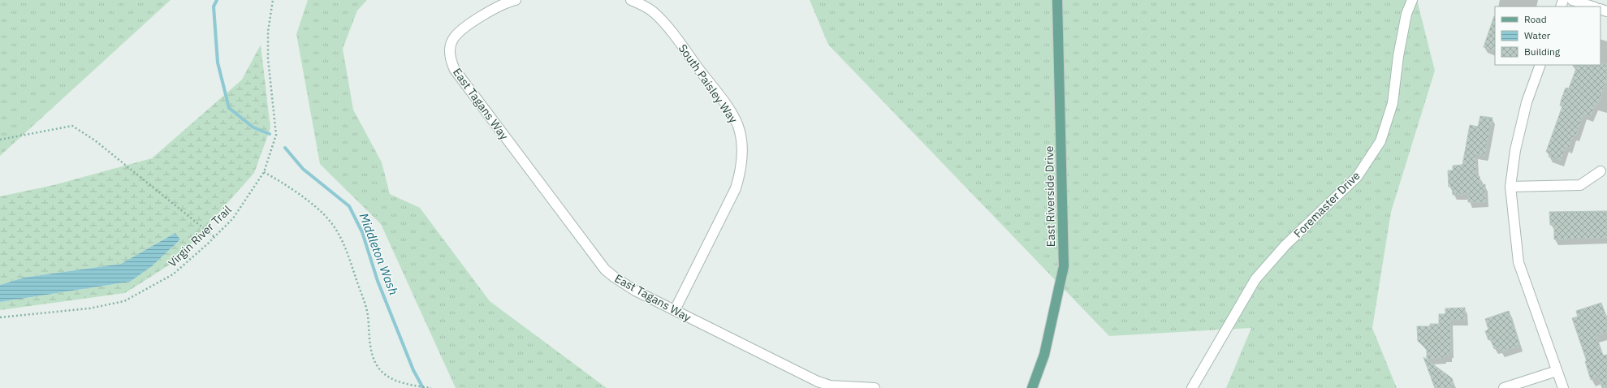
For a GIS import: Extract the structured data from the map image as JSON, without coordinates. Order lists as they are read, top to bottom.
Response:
{
  "streets": {
    "main road": ["East Riverside Drive"],
    "street": ["South Paisley Way", "East Tagans Way", "Foremaster Drive"],
    "path": ["Virgin River Trail"]
  },
  "crossings": [
    ["South Paisley Way", "East Tagans Way"]
  ],
  "water": ["Middleton Wash"],
  "legend": ["Road", "Water", "Building"]
}
